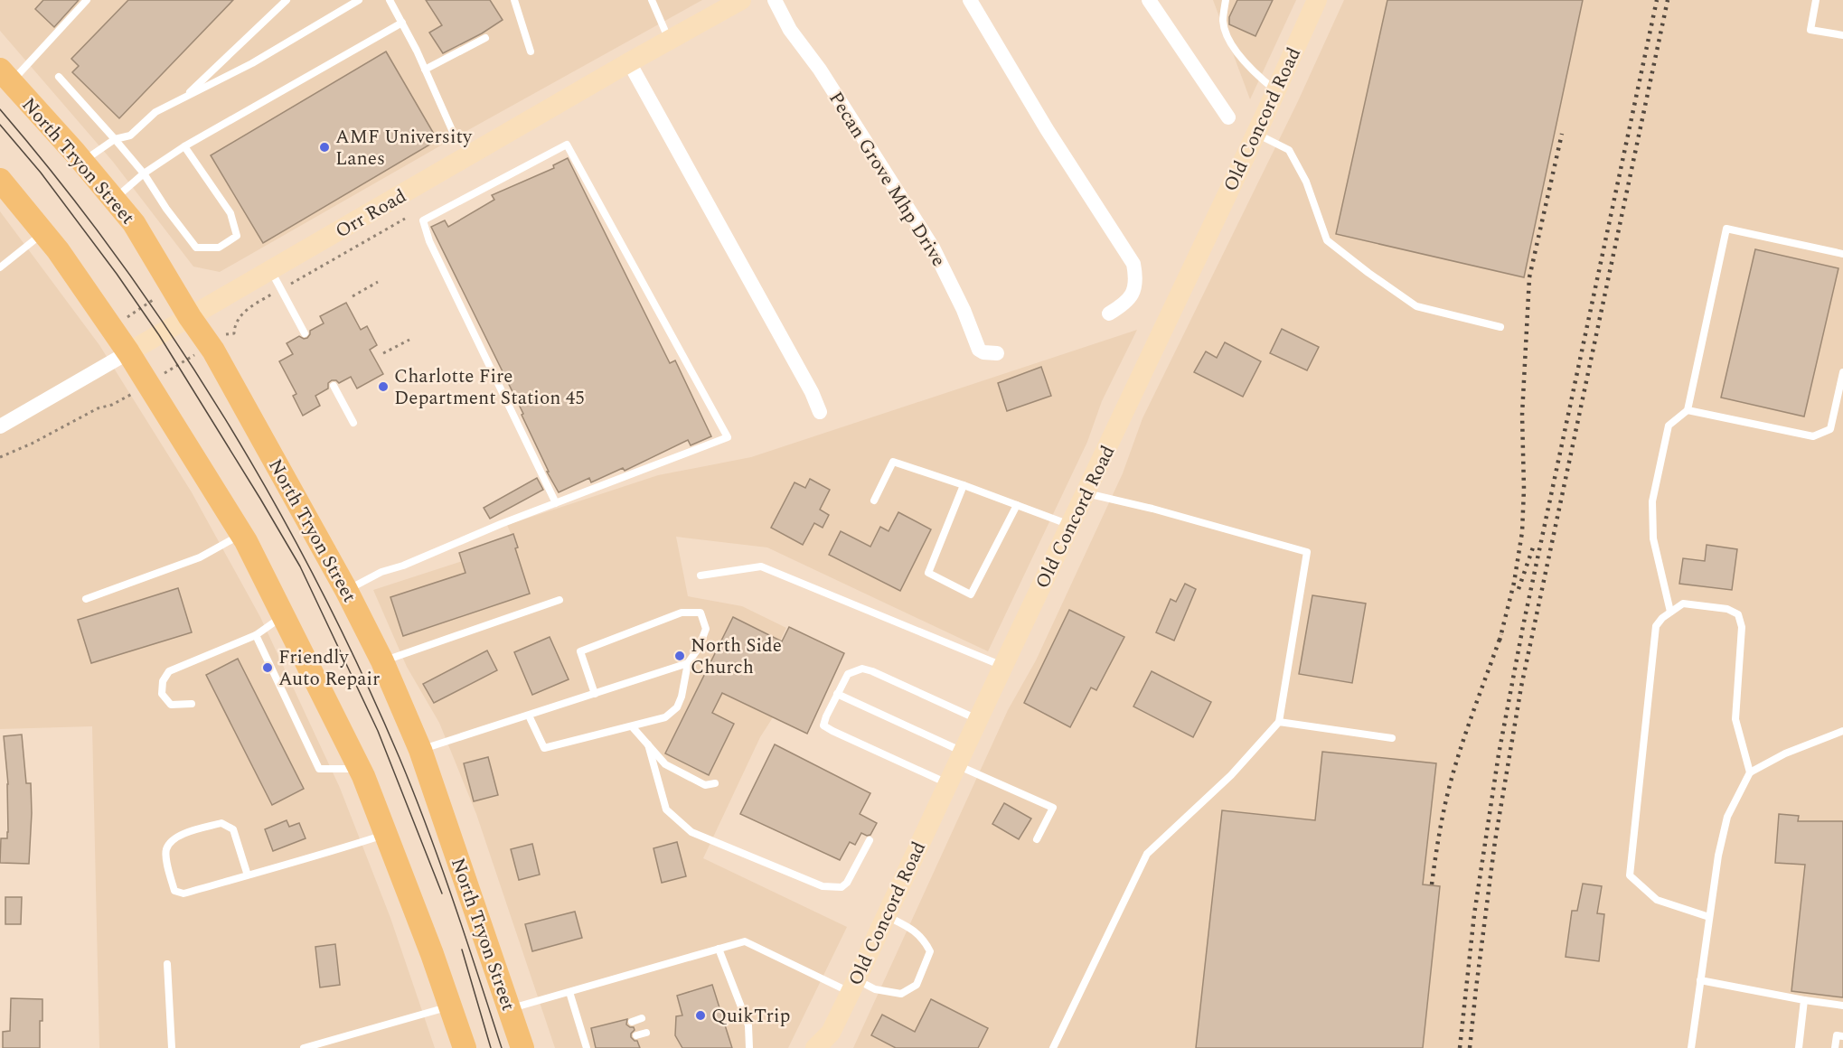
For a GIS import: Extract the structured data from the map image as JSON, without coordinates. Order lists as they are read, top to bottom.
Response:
{
  "streets": {
    "main road": ["North Tryon Street"],
    "street": ["Old Concord Road", "Pecan Grove Mhp Drive", "Orr Road"]
  },
  "crossings": [
    ["North Tryon Street", "Orr Road"]
  ],
  "places": [
    "AMF University Lanes",
    "Charlotte Fire Department Station 45",
    "North Side Church",
    "Friendly Auto Repair",
    "QuikTrip"
  ]
}
